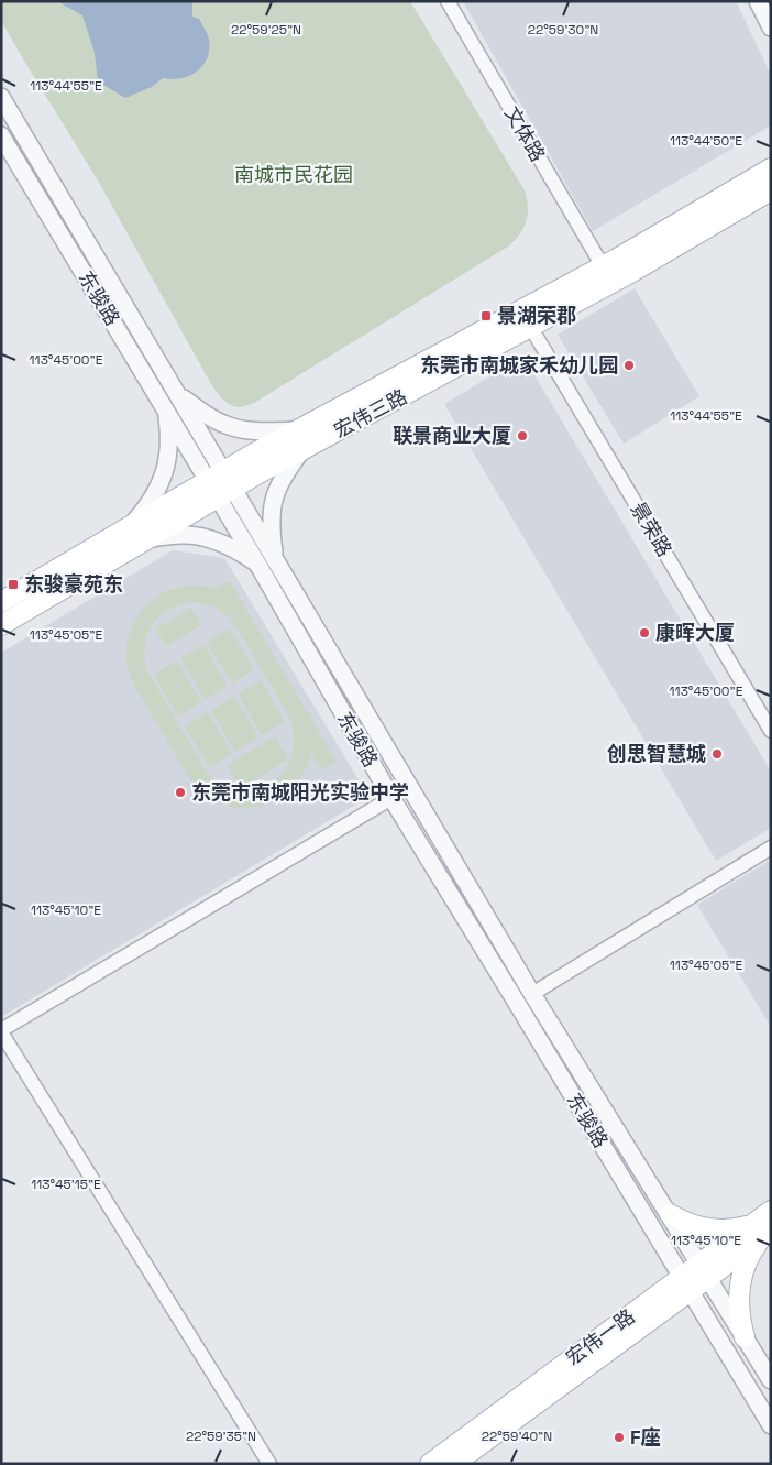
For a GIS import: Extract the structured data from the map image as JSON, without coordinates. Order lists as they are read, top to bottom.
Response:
{
  "streets": {
    "main road": ["宏伟三路", "宏伟一路"],
    "street": ["文体路", "东骏路", "景荣路"]
  },
  "crossings": [
    ["文体路", "宏伟三路"],
    ["东骏路", "宏伟三路"],
    ["东骏路", "宏伟一路"],
    ["宏伟三路", "景荣路"]
  ],
  "parks": ["南城市民花园"],
  "places": {
    "transit": ["景湖荣郡", "东骏豪苑东"],
    "other": [
      "东莞市南城家禾幼儿园",
      "联景商业大厦",
      "康晖大厦",
      "创思智慧城",
      "东莞市南城阳光实验中学",
      "F座"
    ]
  },
  "coordinates": [
    "22°59'25\"N",
    "22°59'30\"N",
    "113°44'55\"E",
    "113°44'50\"E",
    "113°45'00\"E",
    "113°45'05\"E",
    "113°45'10\"E",
    "113°45'15\"E",
    "22°59'35\"N",
    "22°59'40\"N"
  ]
}
